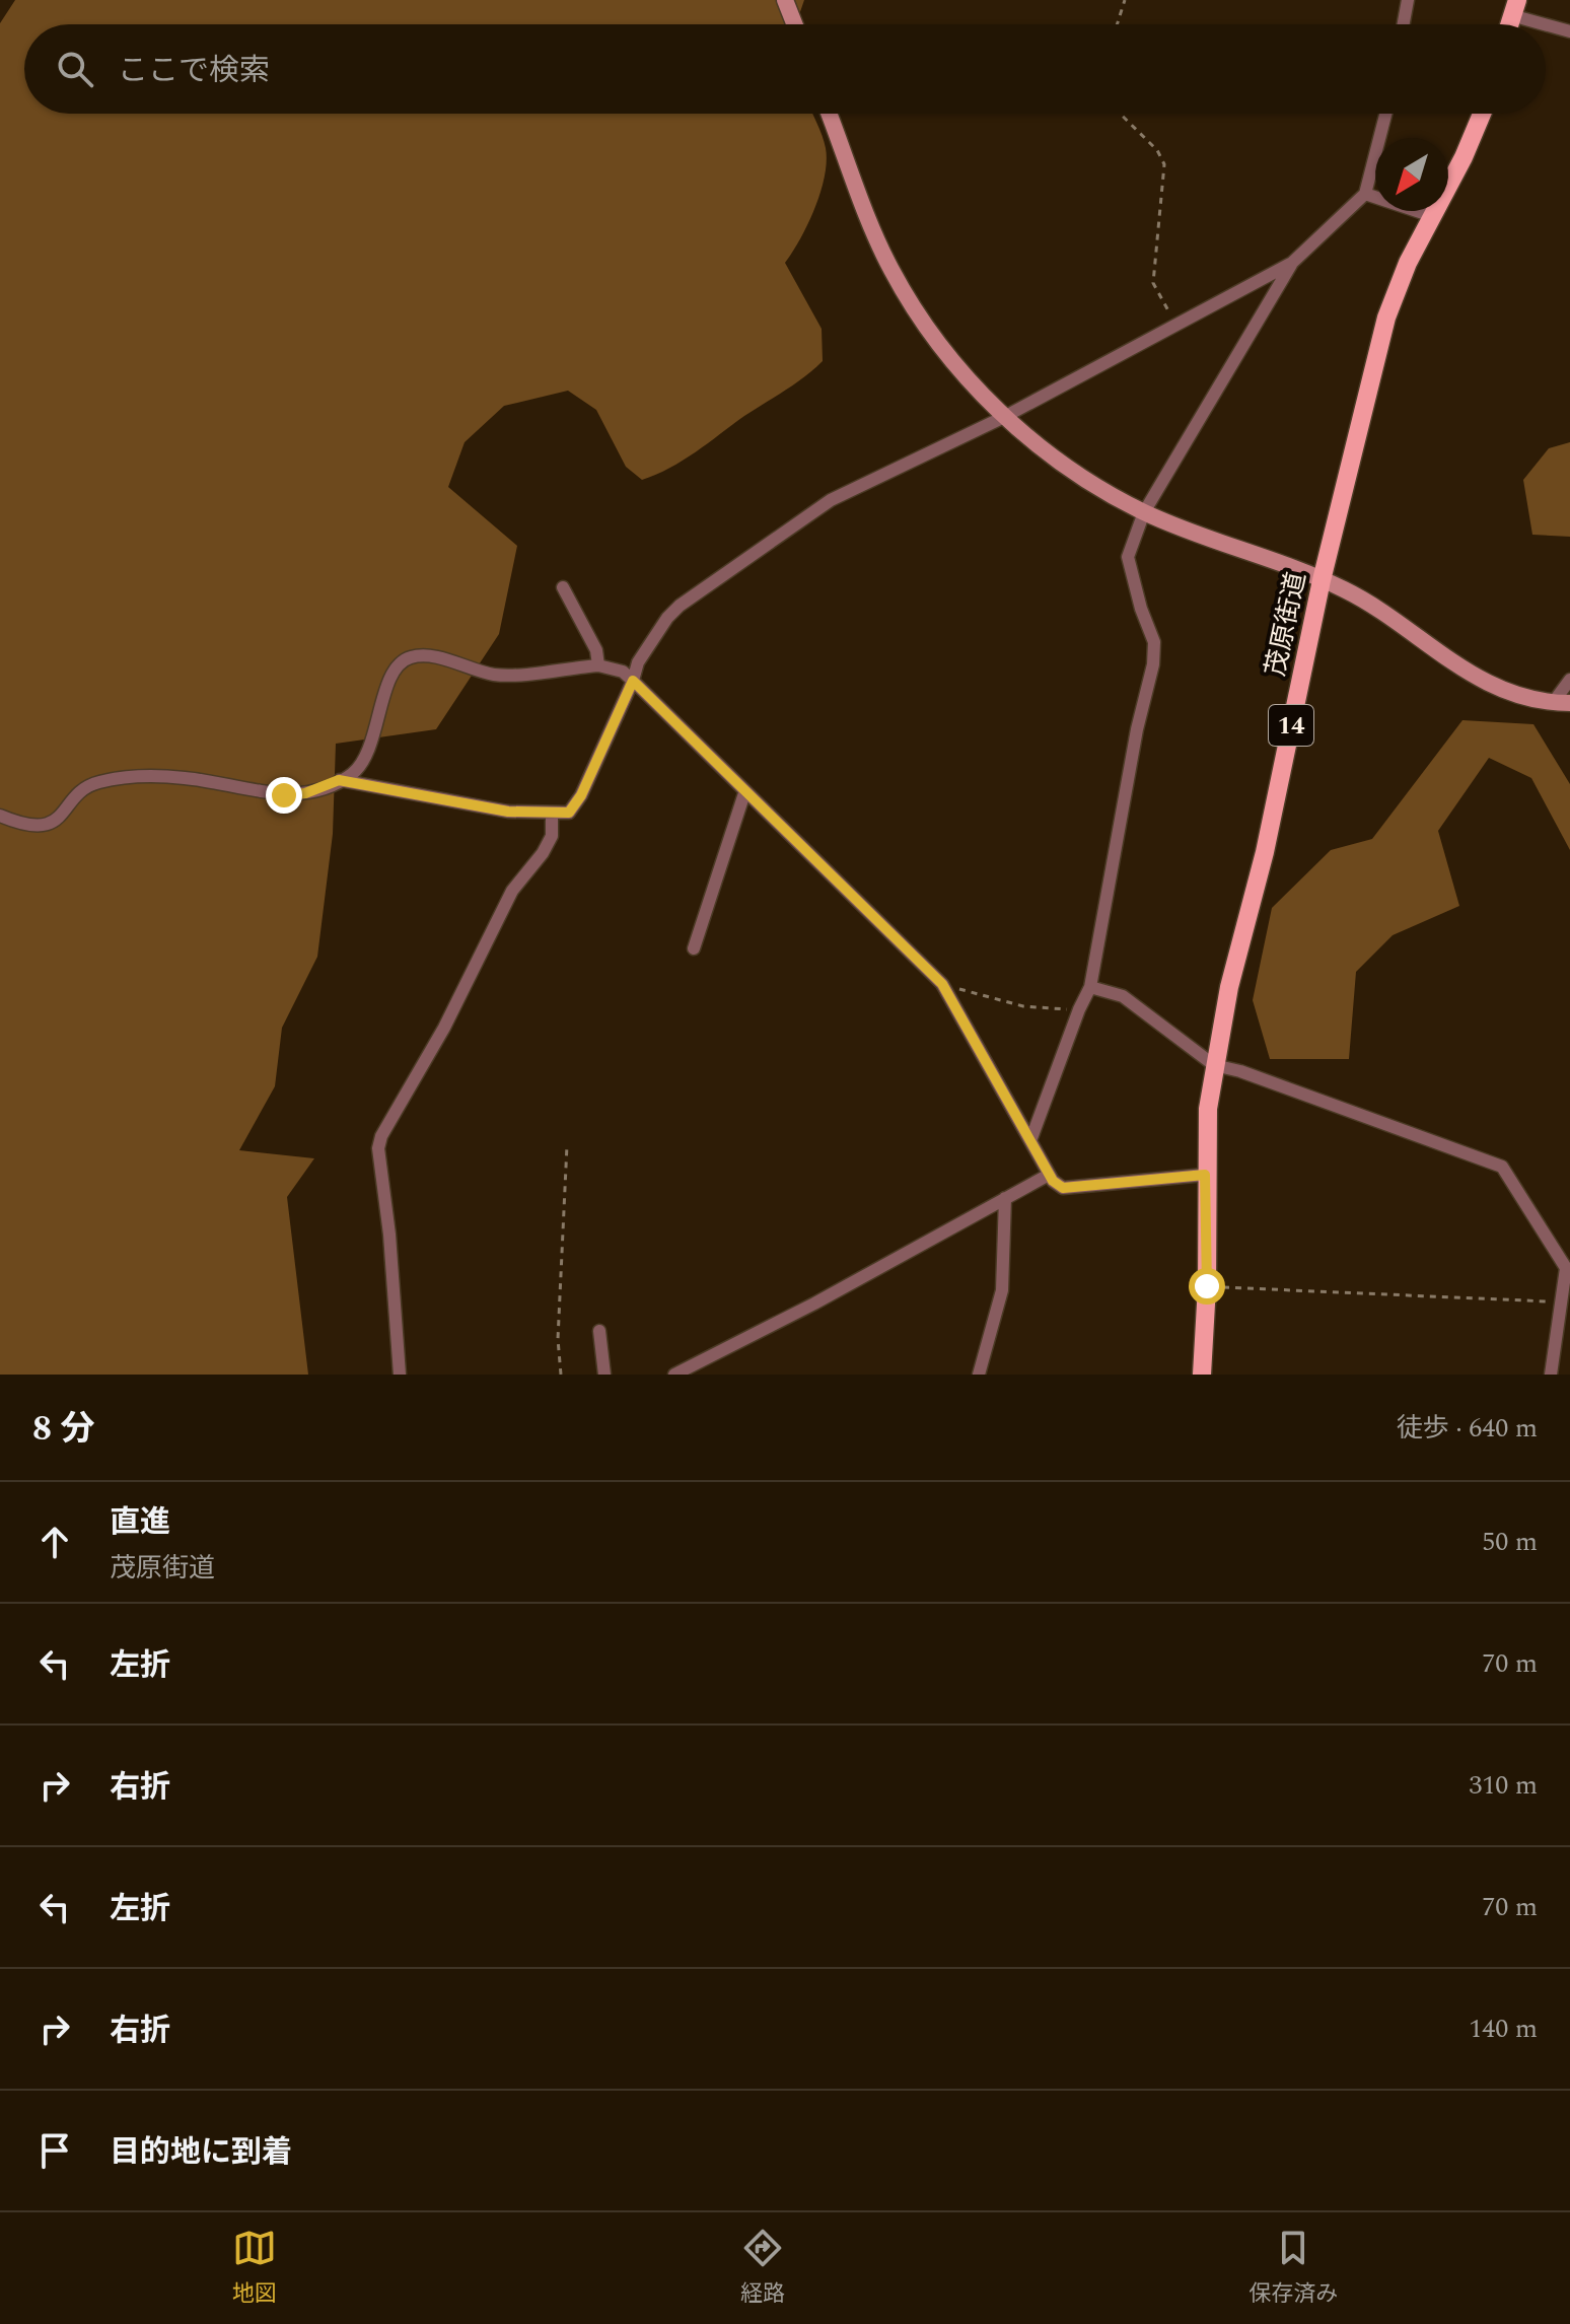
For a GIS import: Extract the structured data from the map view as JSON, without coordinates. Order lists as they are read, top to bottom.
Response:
{
  "streets": {
    "main road": ["茂原街道", "14"]
  },
  "north": "bottom left",
  "page": {
    "search": "ここで検索",
    "heading": ["8 分", "徒歩 · 640 m"],
    "list": [
      ["直進", "茂原街道", "50 m"],
      ["左折", "70 m"],
      ["右折", "310 m"],
      ["左折", "70 m"],
      ["右折", "140 m"],
      "目的地に到着"
    ],
    "nav": ["地図", "経路", "保存済み"]
  }
}
